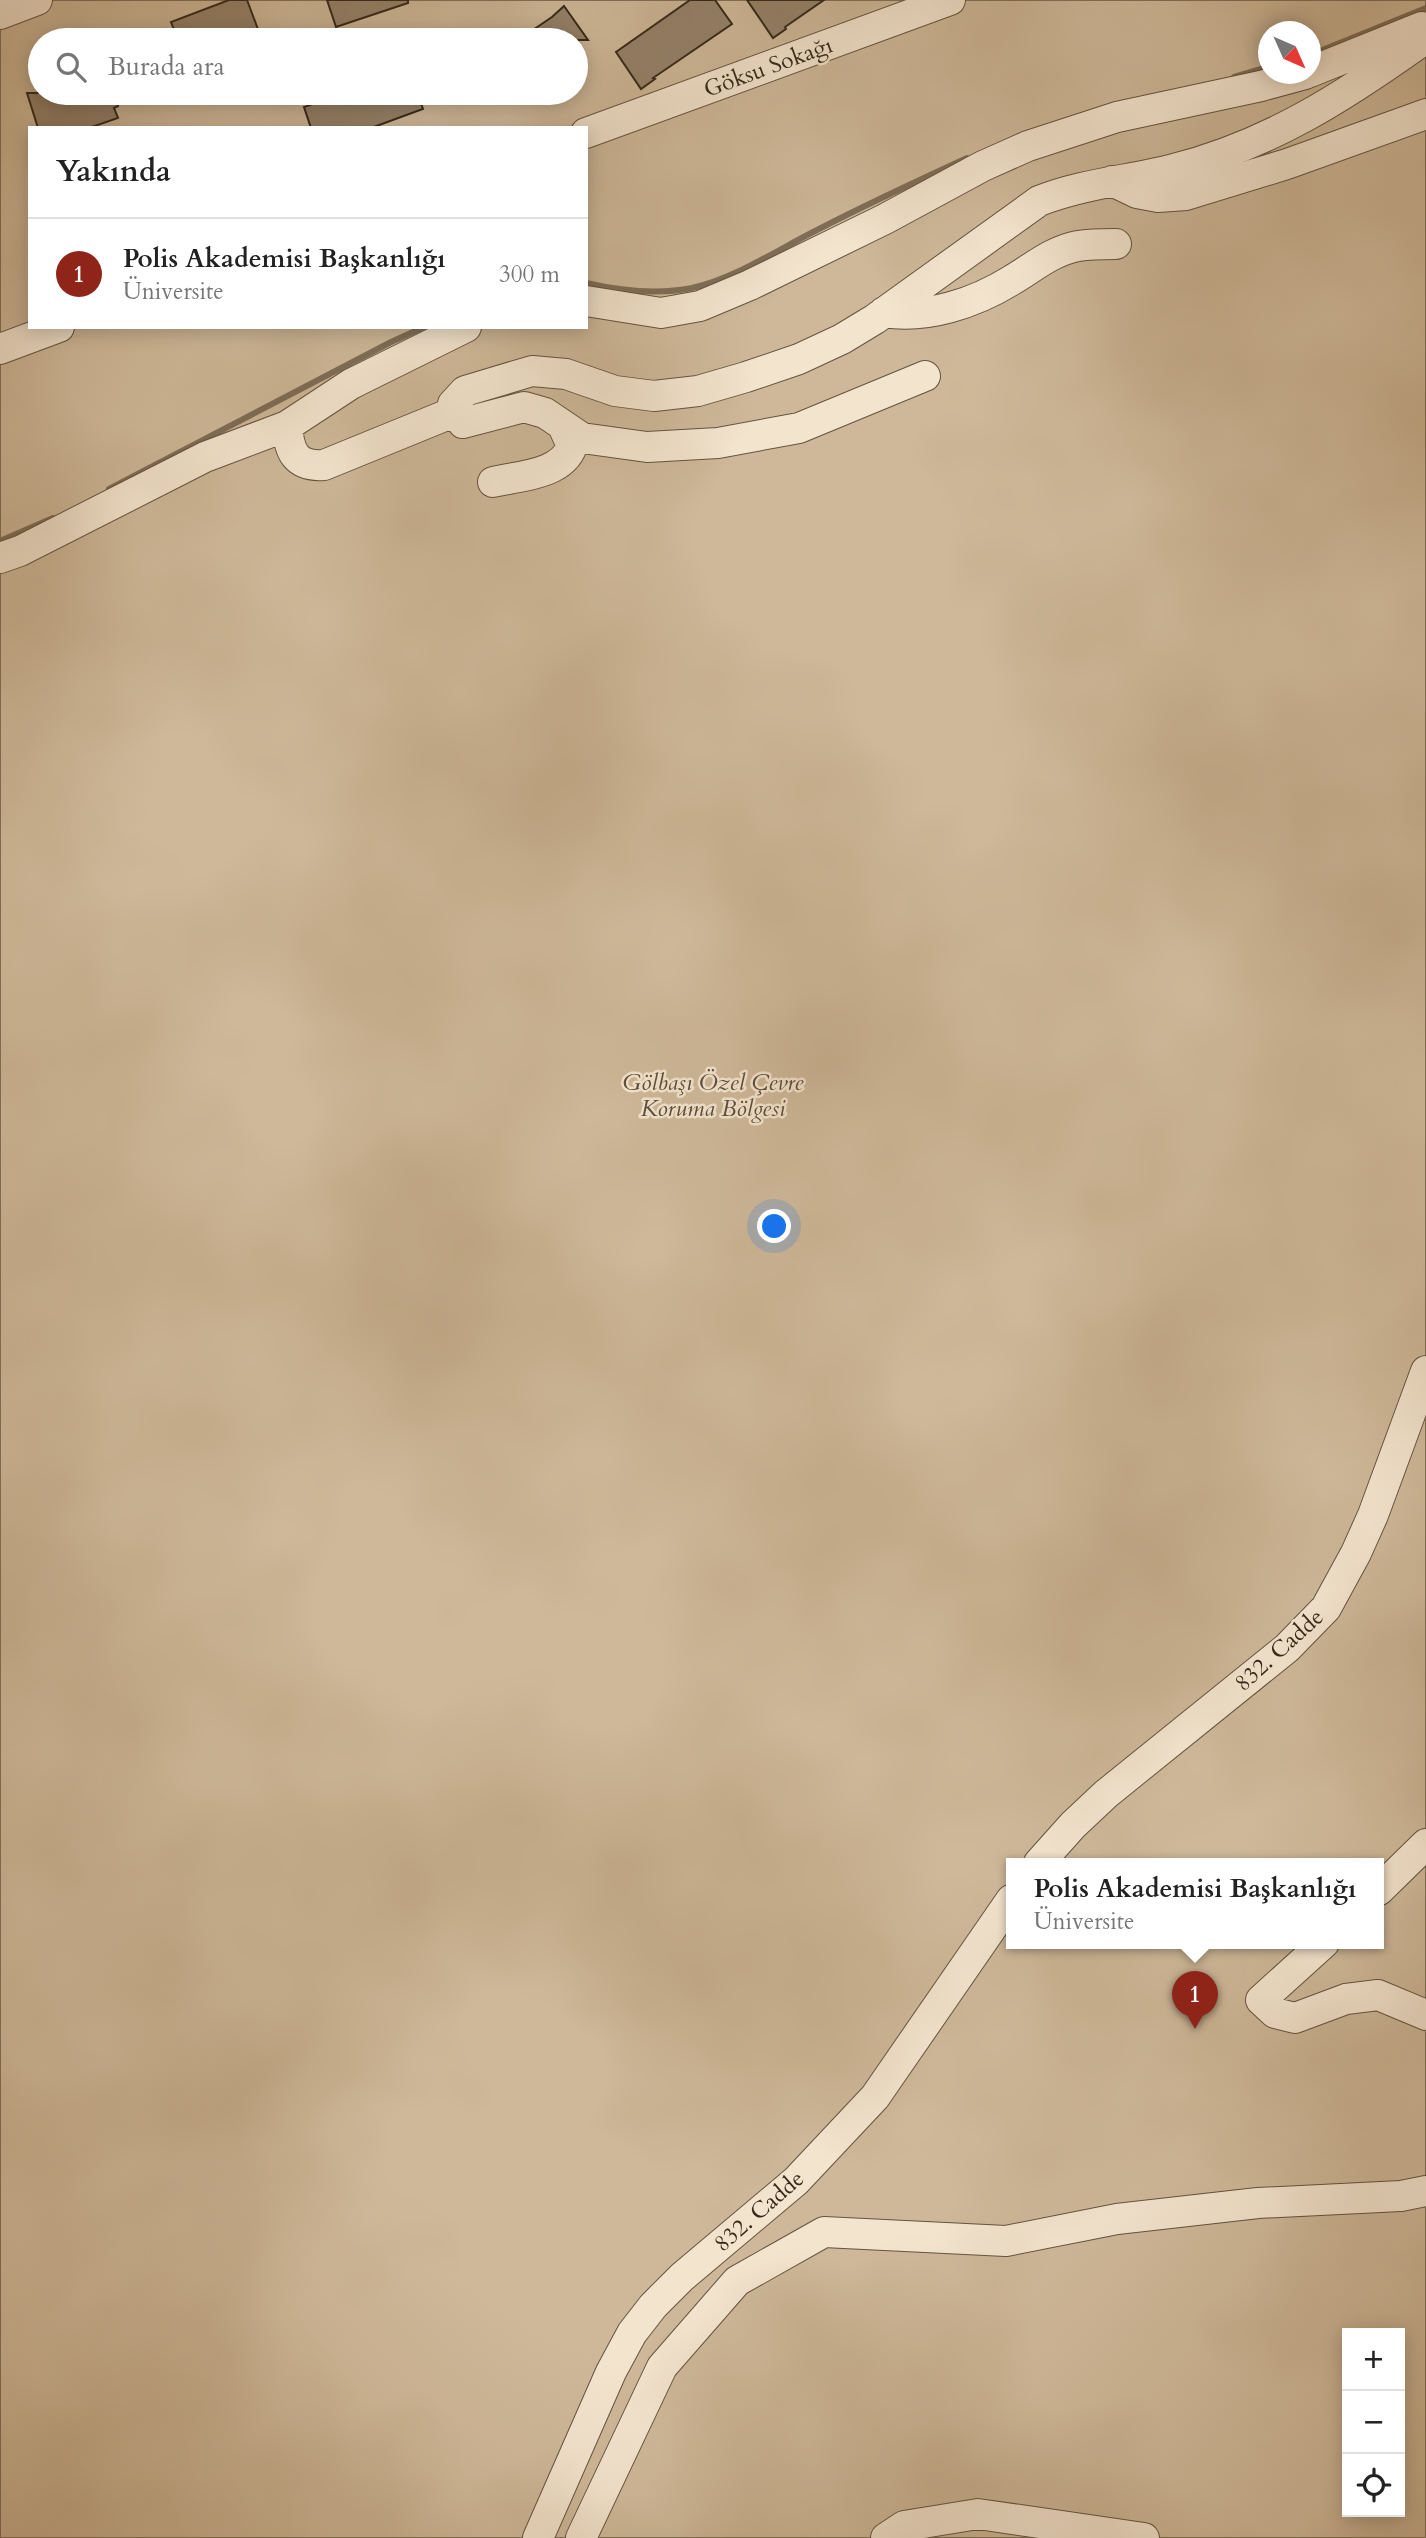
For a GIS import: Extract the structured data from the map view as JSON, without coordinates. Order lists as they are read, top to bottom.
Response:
{
  "streets": {
    "street": ["Göksu Sokağı", "832. Cadde"]
  },
  "parks": ["Gölbaşı Özel Çevre Koruma Bölgesi"],
  "north": "bottom right",
  "page": {
    "search": "Burada ara",
    "heading": "Yakında",
    "list": [
      {
        "mark": "1",
        "name": "Polis Akademisi Başkanlığı",
        "note": "Üniversite",
        "value": "300 m"
      }
    ],
    "popup": ["Polis Akademisi Başkanlığı", "Üniversite"],
    "pins": "1",
    "map_buttons": ["+", "−"]
  }
}
